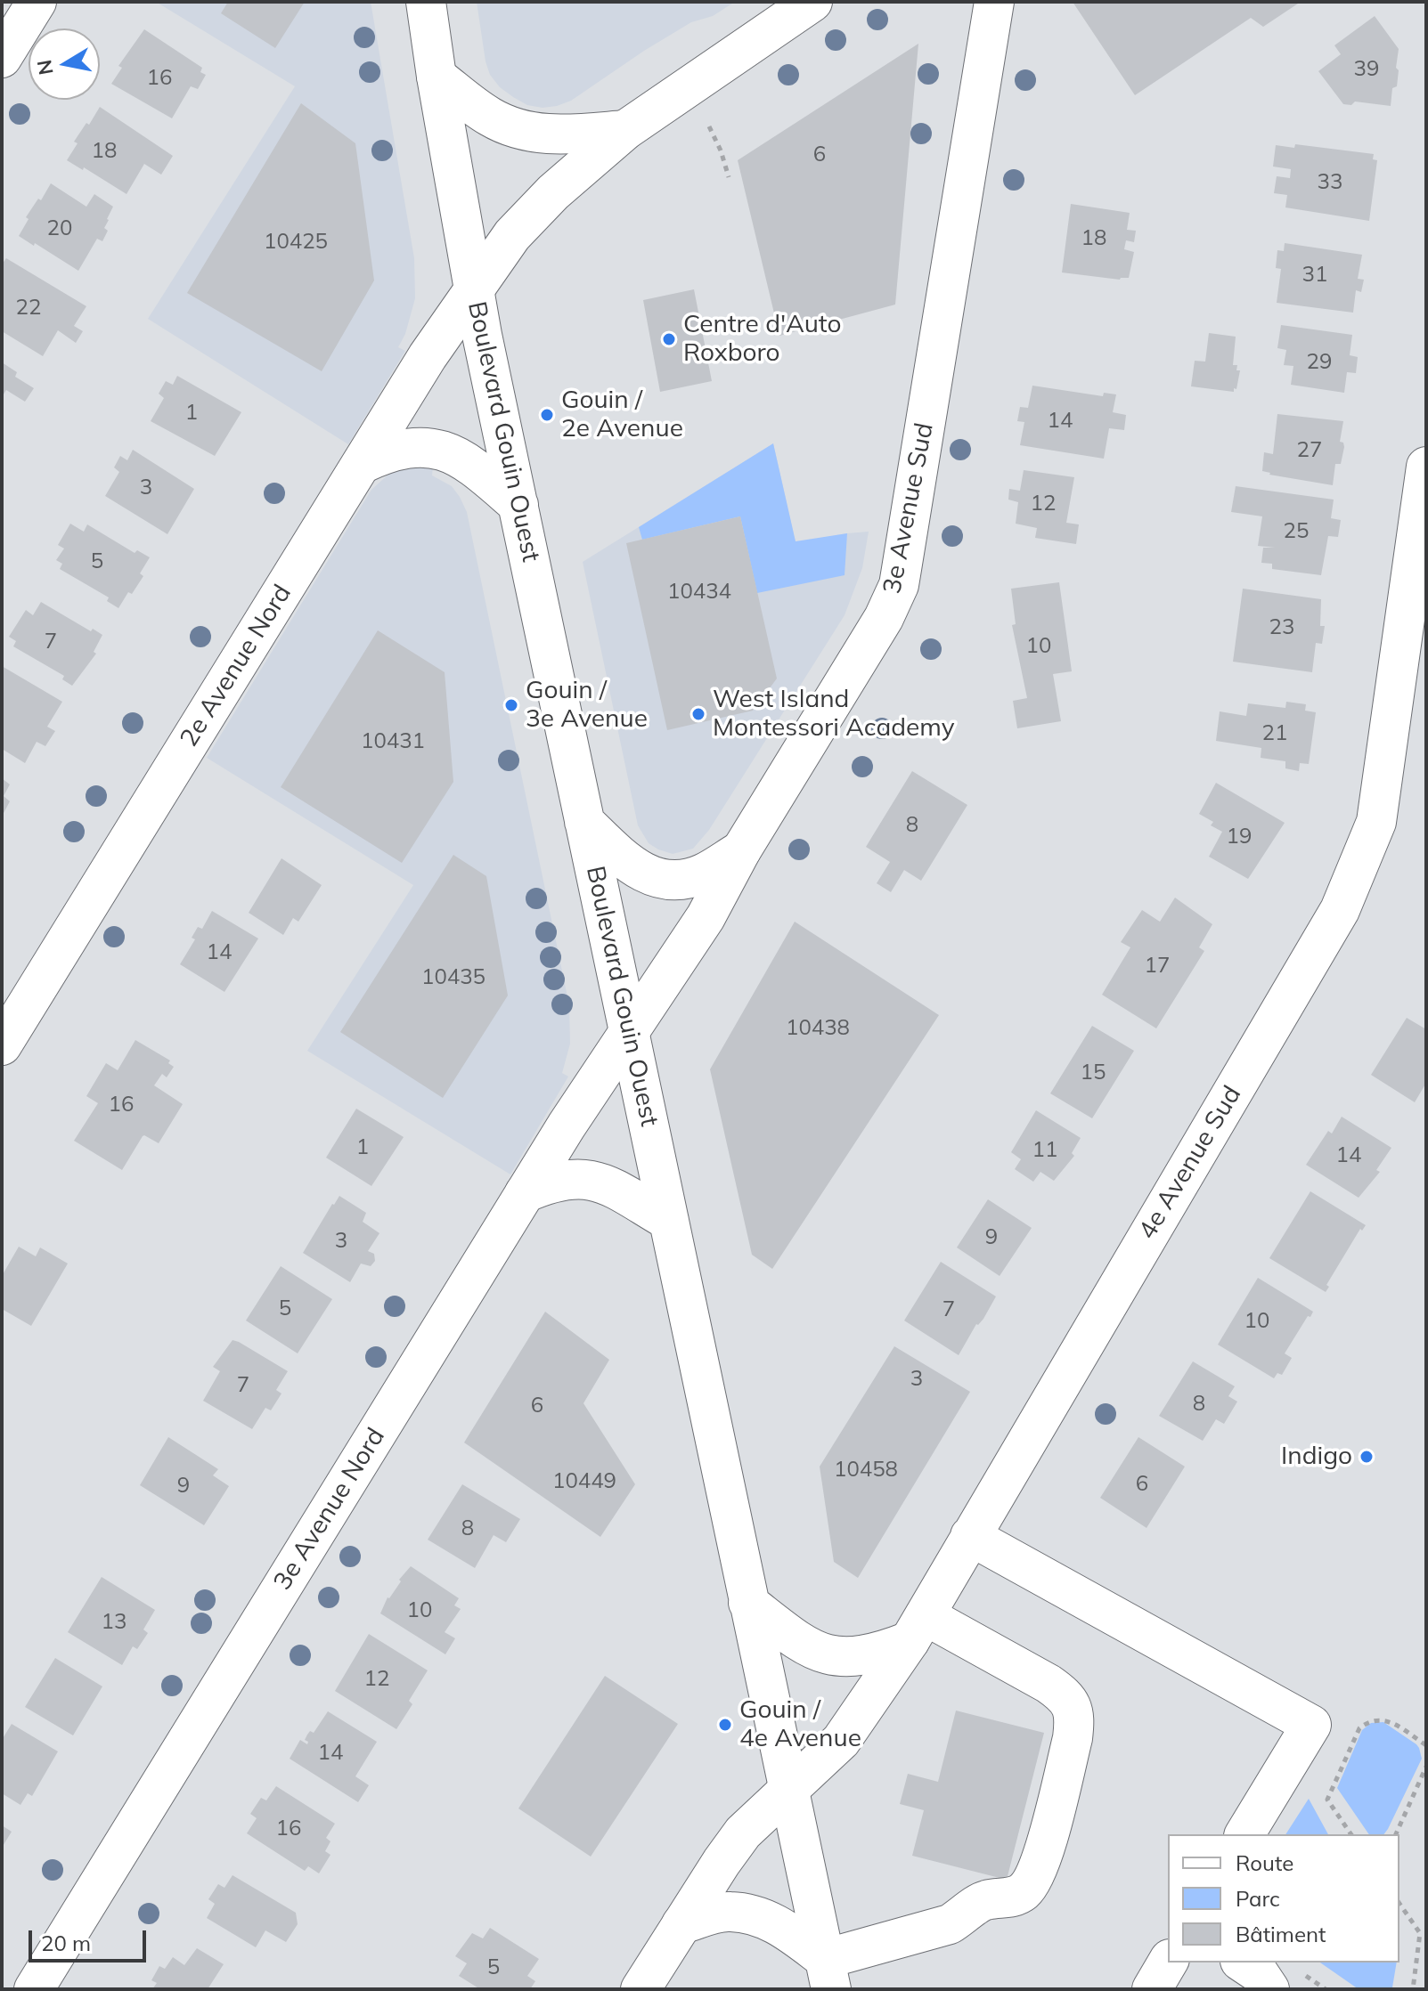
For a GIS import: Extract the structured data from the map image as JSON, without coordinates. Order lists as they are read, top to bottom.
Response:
{
  "streets": {
    "street": [
      "Boulevard Gouin Ouest",
      "3e Avenue Sud",
      "2e Avenue Nord",
      "4e Avenue Sud",
      "3e Avenue Nord"
    ]
  },
  "crossings": [
    ["Boulevard Gouin Ouest", "3e Avenue Sud"],
    ["Boulevard Gouin Ouest", "2e Avenue Nord"],
    ["Boulevard Gouin Ouest", "4e Avenue Sud"],
    ["Boulevard Gouin Ouest", "3e Avenue Nord"],
    ["3e Avenue Sud", "3e Avenue Nord"]
  ],
  "places": [
    "Centre d'Auto Roxboro",
    "Gouin / 2e Avenue",
    "Gouin / 3e Avenue",
    "West Island Montessori Academy",
    "Indigo",
    "Gouin / 4e Avenue"
  ],
  "house_numbers": [
    "39",
    "16",
    "18",
    "6",
    "33",
    "20",
    "18",
    "10425",
    "31",
    "22",
    "29",
    "1",
    "14",
    "27",
    "3",
    "12",
    "25",
    "5",
    "10434",
    "23",
    "7",
    "10",
    "21",
    "10431",
    "8",
    "19",
    "14",
    "17",
    "10435",
    "10438",
    "15",
    "16",
    "1",
    "11",
    "14",
    "9",
    "3",
    "5",
    "7",
    "10",
    "3",
    "7",
    "8",
    "6",
    "10458",
    "10449",
    "6",
    "9",
    "8",
    "10",
    "13",
    "12",
    "14",
    "16",
    "5"
  ],
  "legend": ["Route", "Parc", "Bâtiment"],
  "scale_bar": "20 m",
  "north": "left"
}
